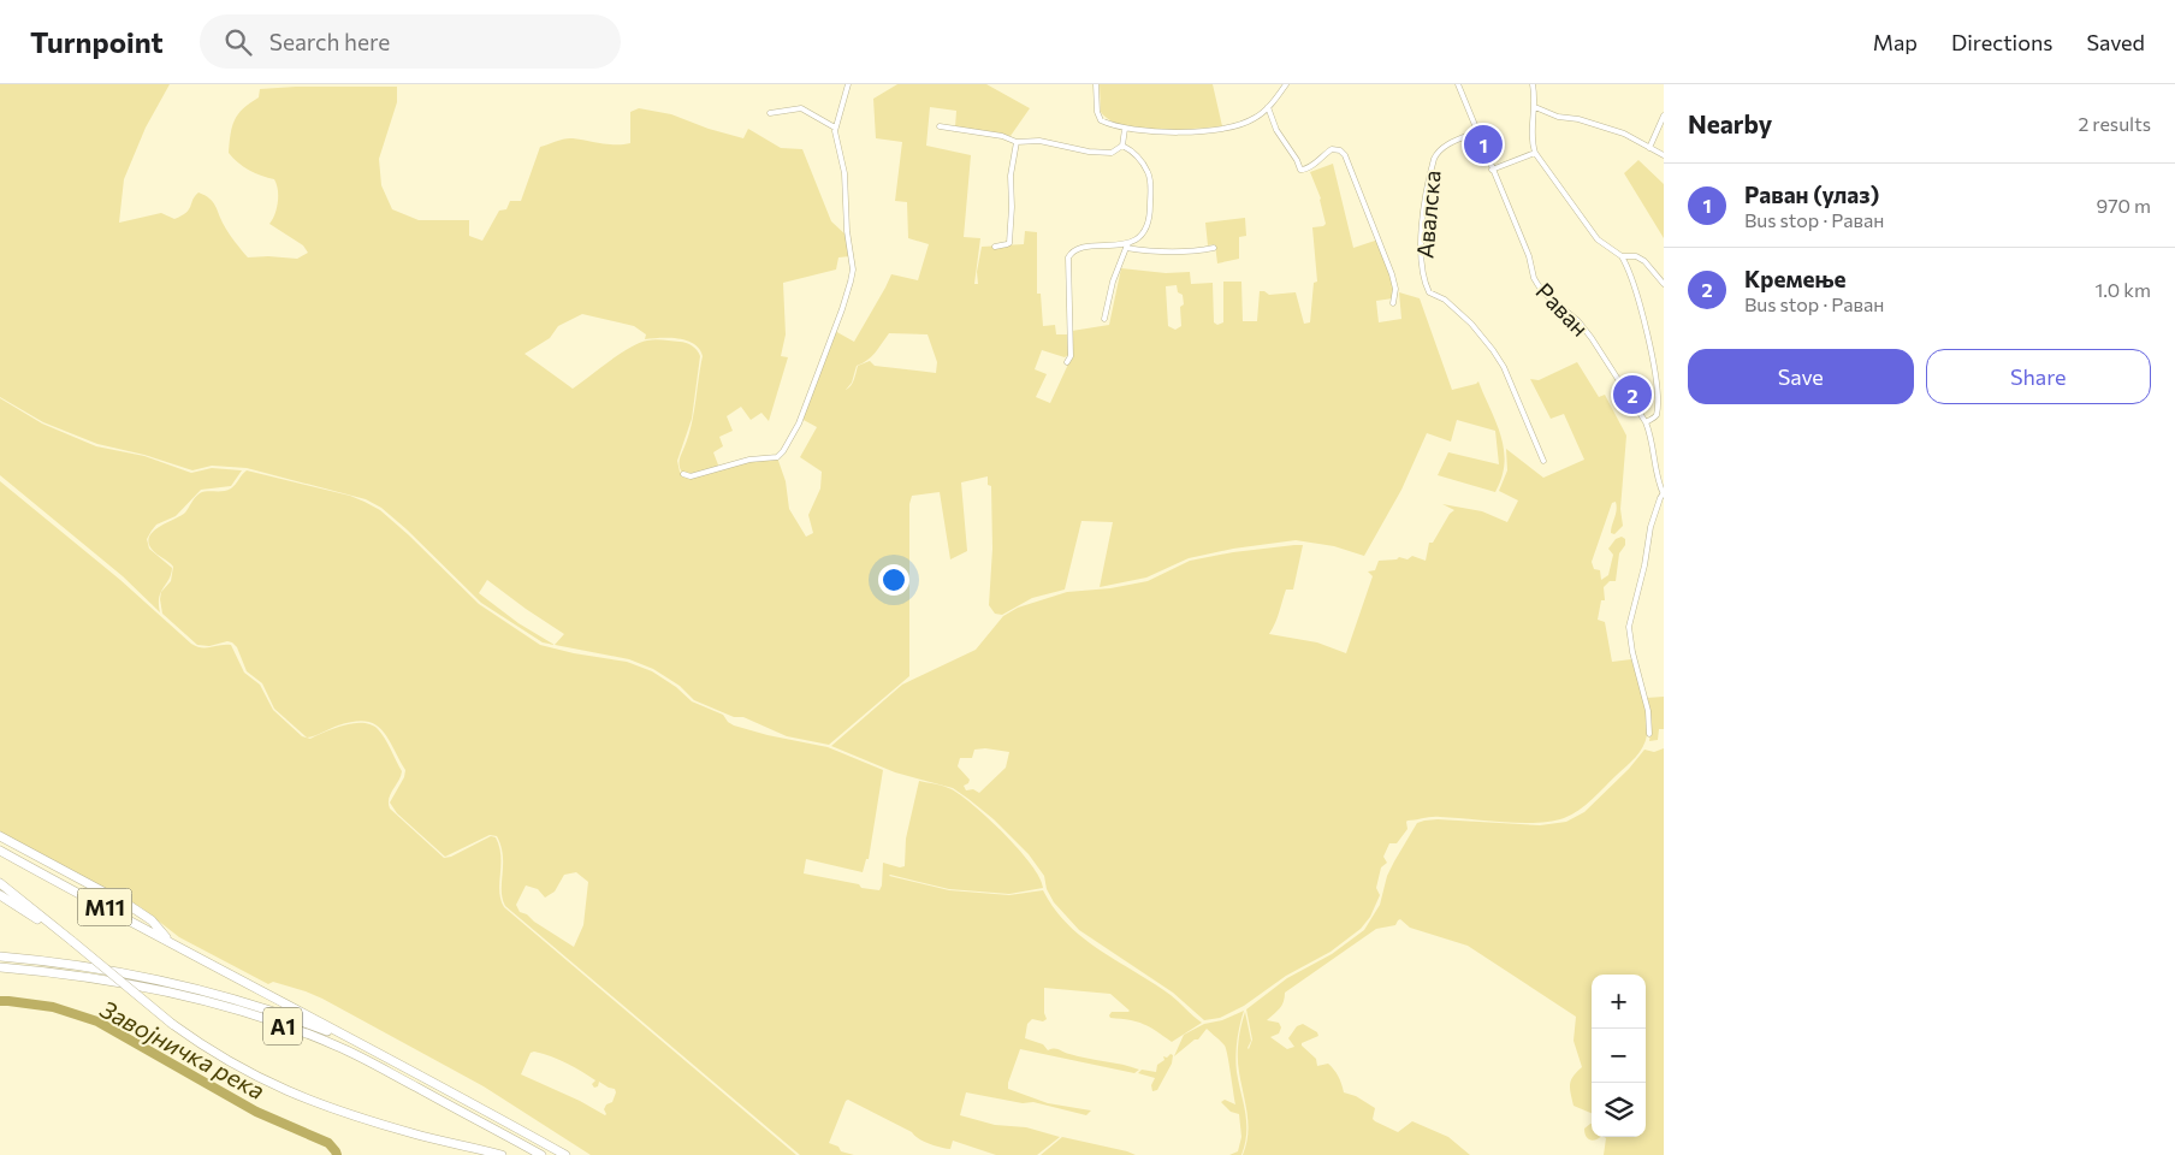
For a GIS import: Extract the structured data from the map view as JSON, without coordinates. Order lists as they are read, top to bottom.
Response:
{
  "streets": {
    "highway": ["M11", "A1"],
    "street": ["Авалска", "Раван"]
  },
  "crossings": [
    ["Авалска", "Раван"]
  ],
  "water": ["Завојничка река"],
  "page": {
    "header": "Turnpoint",
    "search": "Search here",
    "nav": ["Map", "Directions", "Saved"],
    "heading": ["Nearby", "2 results"],
    "pins": ["1", "2"],
    "list": [
      {
        "mark": "1",
        "name": "Раван (улаз)",
        "note": "Bus stop · Раван",
        "value": "970 m"
      },
      {
        "mark": "2",
        "name": "Кремење",
        "note": "Bus stop · Раван",
        "value": "1.0 km"
      }
    ],
    "buttons": ["Save", "Share"],
    "map_buttons": ["+", "−"]
  }
}
